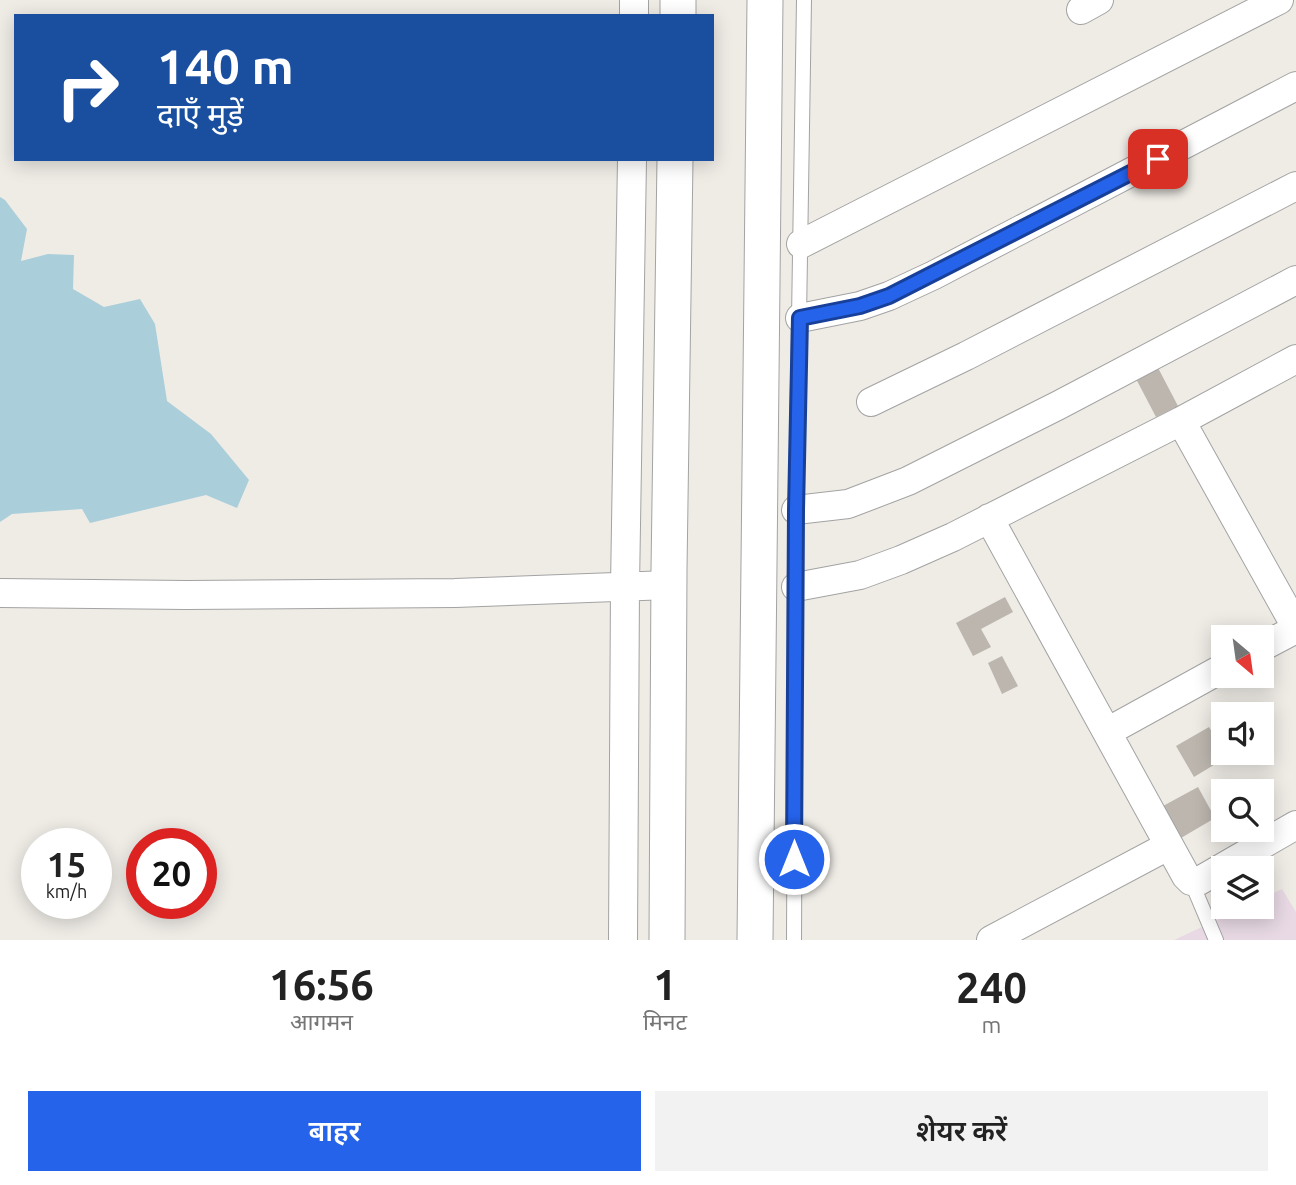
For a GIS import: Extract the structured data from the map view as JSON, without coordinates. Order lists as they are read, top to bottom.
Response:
{
  "north": "bottom right",
  "page": {
    "turn": ["140 m", "दाएँ मुड़ें"],
    "speed": "15 km/h",
    "limit": "20",
    "eta": [
      "16:56",
      "आगमन",
      "1",
      "मिनट",
      "240",
      "m"
    ],
    "buttons": ["बाहर", "शेयर करें"]
  }
}
